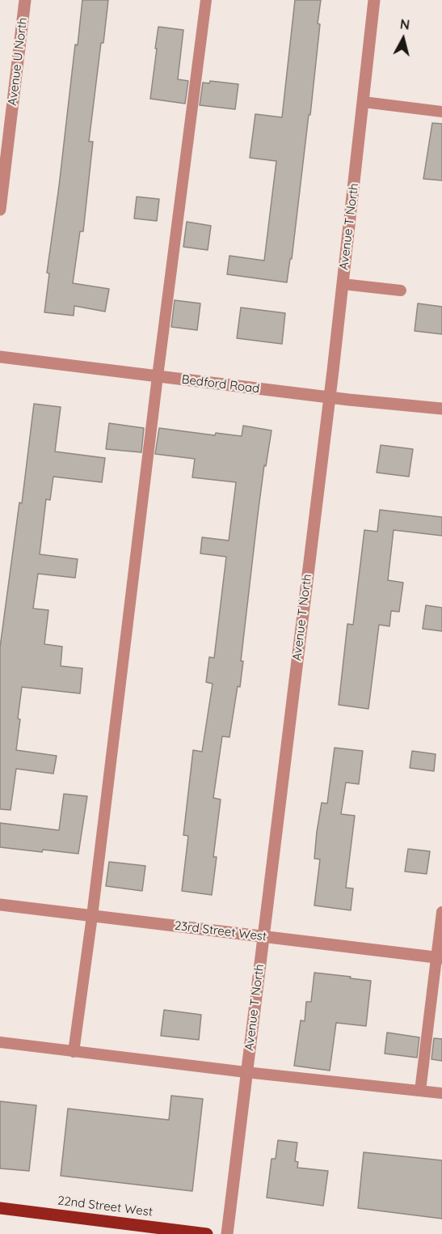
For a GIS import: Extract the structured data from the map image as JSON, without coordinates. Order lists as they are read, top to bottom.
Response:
{
  "streets": {
    "main road": ["22nd Street West"],
    "street": [
      "Avenue U North",
      "Avenue T North",
      "Bedford Road",
      "23rd Street West"
    ]
  },
  "crossings": [
    ["Avenue T North", "Bedford Road"],
    ["Avenue T North", "23rd Street West"]
  ],
  "north": "top"
}
